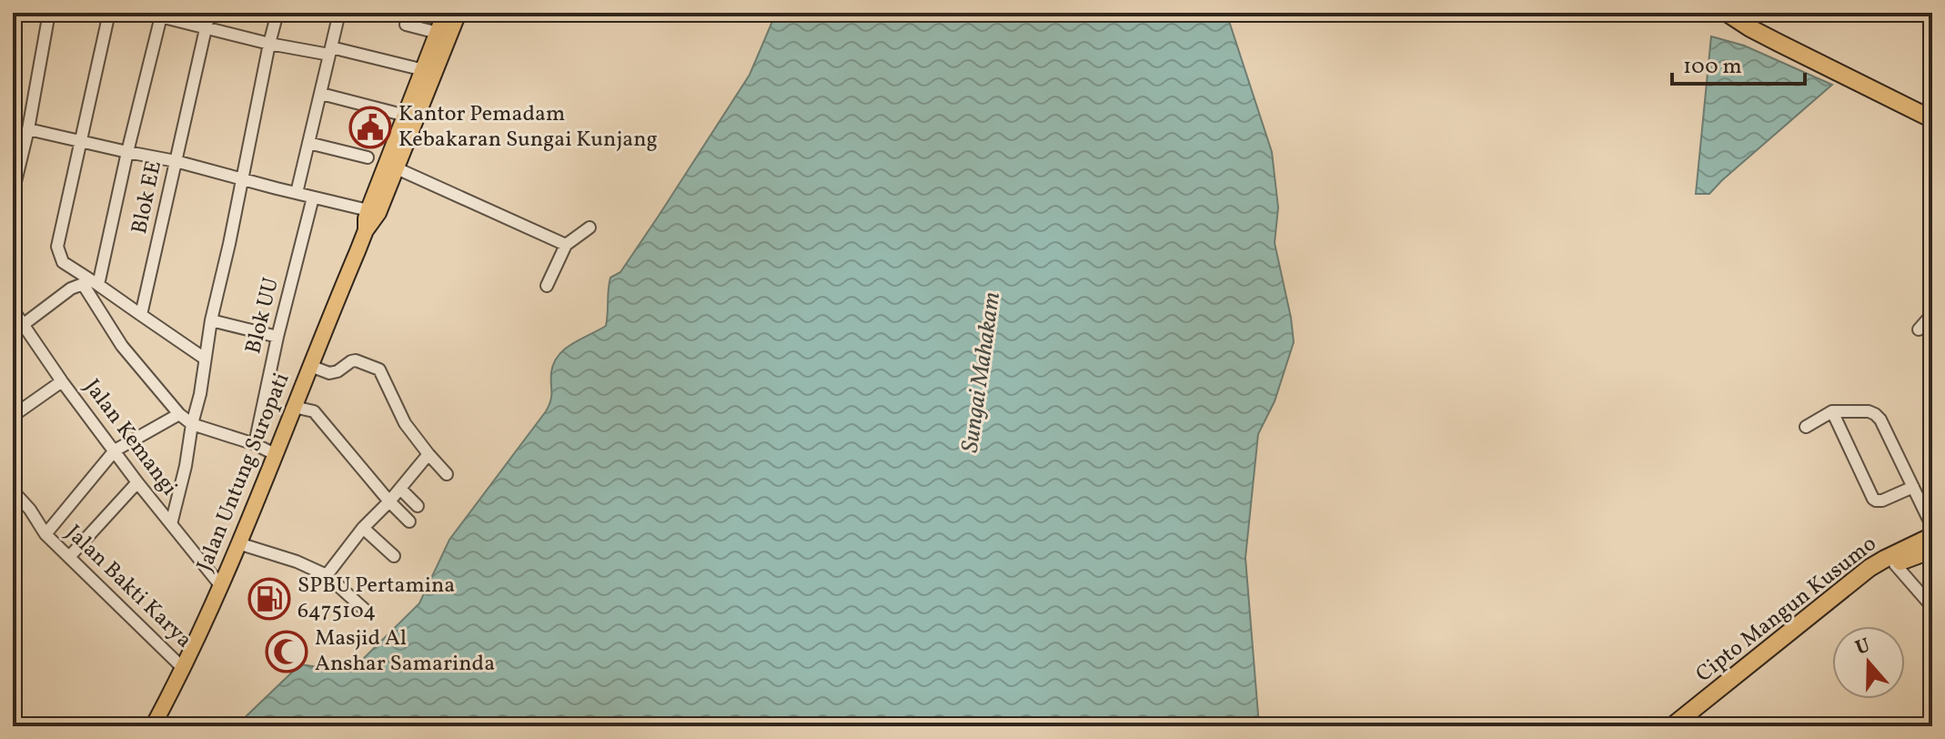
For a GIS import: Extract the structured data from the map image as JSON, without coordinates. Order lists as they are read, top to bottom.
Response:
{
  "streets": {
    "highway": ["Cipto Mangun Kusumo"],
    "main road": ["Jalan Untung Suropati"],
    "street": [
      "Blok EE",
      "Blok UU",
      "Jalan Kemangi",
      "Jalan Bakti Karya"
    ]
  },
  "crossings": [
    ["Jalan Kemangi", "Jalan Untung Suropati"],
    ["Jalan Untung Suropati", "Jalan Bakti Karya"]
  ],
  "water": ["Sungai Mahakam"],
  "places": {
    "public building": ["Kantor Pemadam Kebakaran Sungai Kunjang"],
    "fuel station": ["SPBU Pertamina 6475104"],
    "mosque": ["Masjid Al Anshar Samarinda"]
  },
  "scale_bar": "100 m",
  "north": "top"
}
